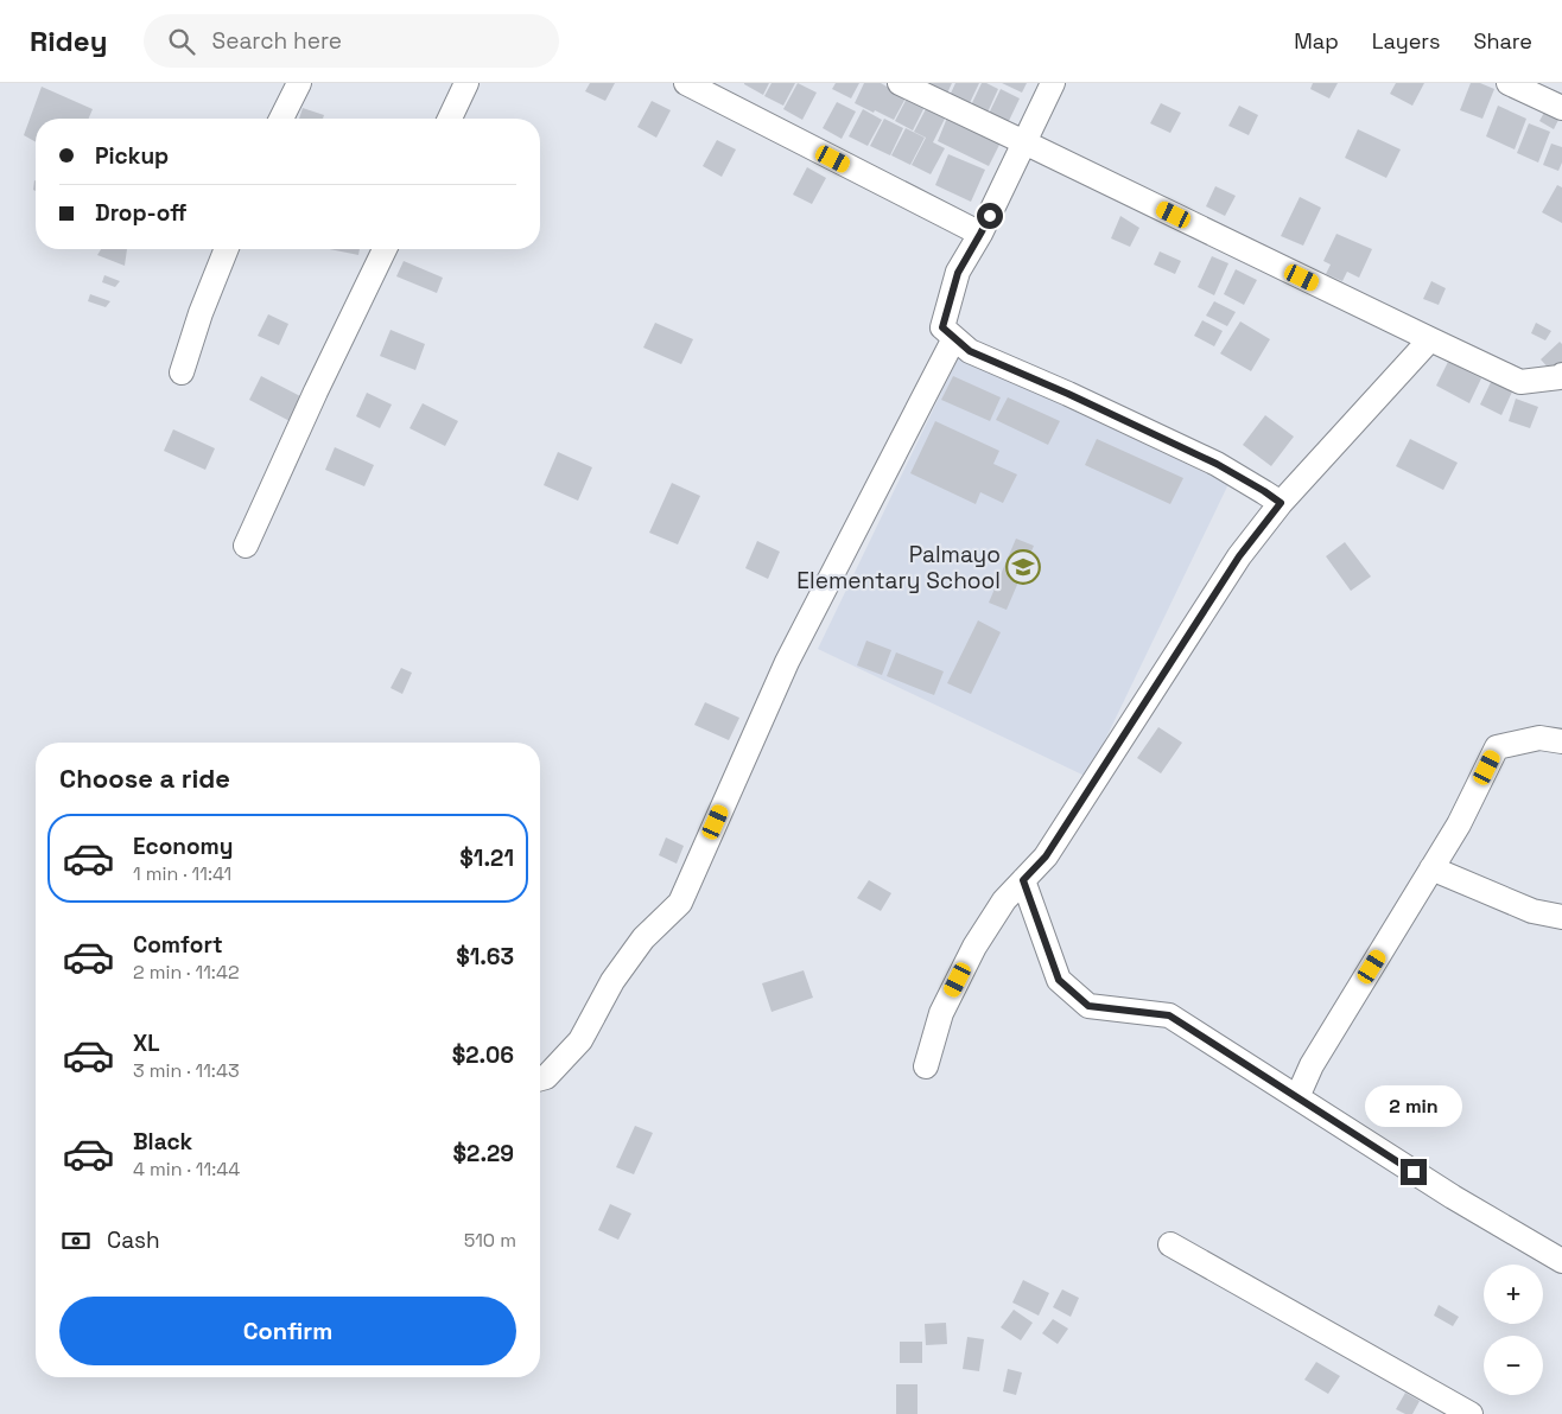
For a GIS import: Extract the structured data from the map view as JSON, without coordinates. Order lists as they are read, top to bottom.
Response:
{
  "places": {
    "school or university": ["Palmayo Elementary School"]
  },
  "page": {
    "header": "Ridey",
    "search": "Search here",
    "nav": ["Map", "Layers", "Share"],
    "banner": ["Pickup", "Drop-off"],
    "heading": "Choose a ride",
    "list": [
      {
        "name": "Economy",
        "note": "1 min · 11:41",
        "value": "$1.21"
      },
      {
        "name": "Comfort",
        "note": "2 min · 11:42",
        "value": "$1.63"
      },
      {
        "name": "XL",
        "note": "3 min · 11:43",
        "value": "$2.06"
      },
      {
        "name": "Black",
        "note": "4 min · 11:44",
        "value": "$2.29"
      }
    ],
    "bubble": "2 min",
    "pay": ["Cash", "510 m"],
    "map_buttons": ["+", "−"],
    "buttons": "Confirm"
  }
}
